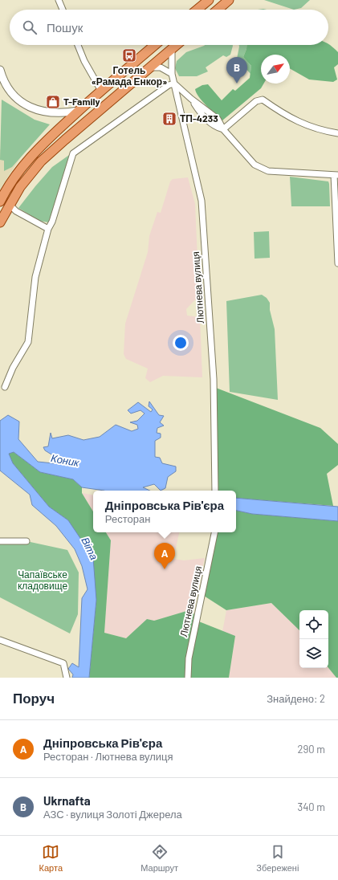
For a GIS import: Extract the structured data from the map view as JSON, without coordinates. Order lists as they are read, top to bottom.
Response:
{
  "streets": {
    "street": ["Лютнева вулиця"]
  },
  "water": ["Коник", "Віта"],
  "parks": ["Чапаївське кладовище"],
  "places": {
    "bus stop": ["Готель «Рамада Енкор»"],
    "shop": ["T-Family"],
    "building": ["ТП-4233"]
  },
  "north": "top right",
  "page": {
    "search": "Пошук",
    "pins": ["B", "A"],
    "popup": ["Дніпровська Рів'єра", "Ресторан"],
    "heading": ["Поруч", "Знайдено: 2"],
    "list": [
      {
        "mark": "A",
        "name": "Дніпровська Рів'єра",
        "note": "Ресторан · Лютнева вулиця",
        "value": "290 m"
      },
      {
        "mark": "B",
        "name": "Ukrnafta",
        "note": "АЗС · вулиця Золоті Джерела",
        "value": "340 m"
      }
    ],
    "nav": ["Карта", "Маршрут", "Збережені"]
  }
}
